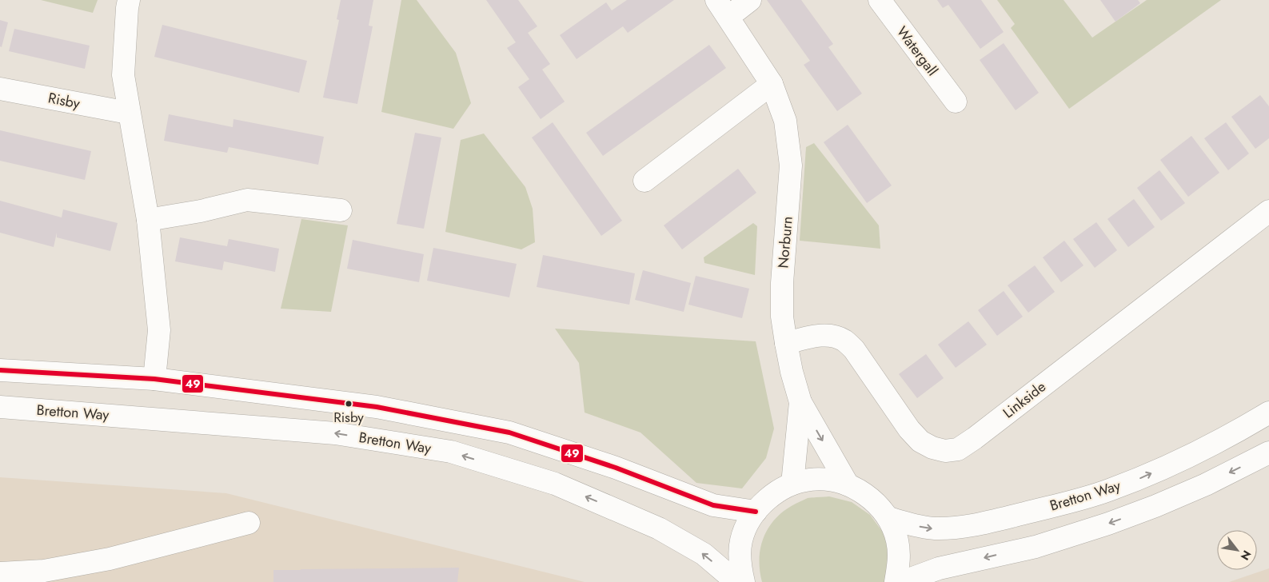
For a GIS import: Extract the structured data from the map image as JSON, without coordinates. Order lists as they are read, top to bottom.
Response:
{
  "streets": {
    "street": [
      "Watergall",
      "Risby",
      "Norburn",
      "Linkside",
      "Bretton Way"
    ]
  },
  "crossings": [
    ["Norburn", "Linkside"]
  ],
  "places": ["Risby"],
  "lines": ["transit line 49"],
  "north": "bottom right"
}
